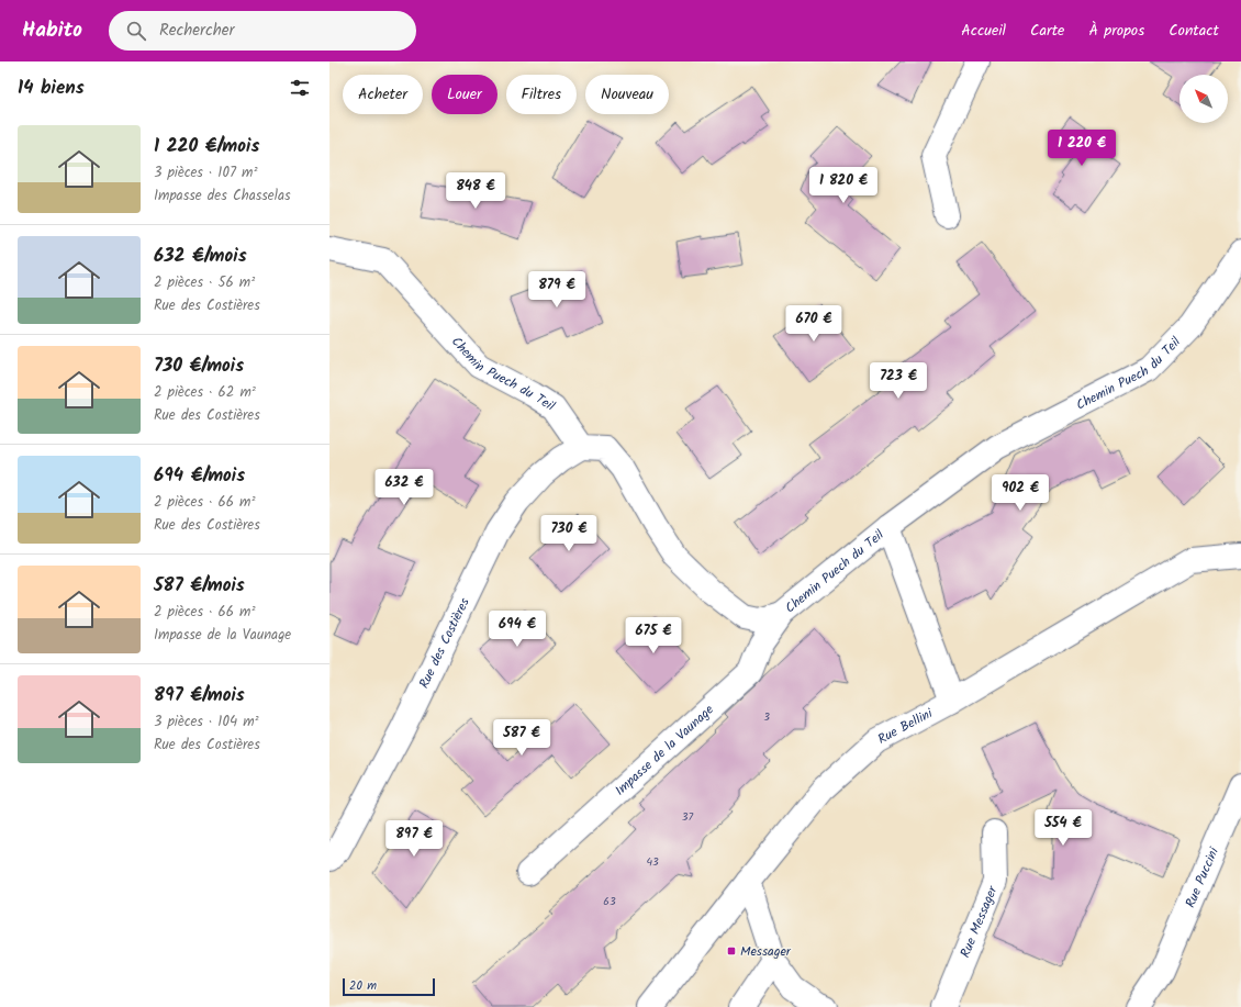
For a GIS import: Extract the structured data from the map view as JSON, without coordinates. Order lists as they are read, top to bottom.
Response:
{
  "streets": {
    "street": [
      "Chemin Puech du Teil",
      "Rue des Costières",
      "Rue Bellini",
      "Impasse de la Vaunage",
      "Rue Puccini",
      "Rue Messager"
    ]
  },
  "crossings": [
    ["Chemin Puech du Teil", "Rue des Costières"],
    ["Chemin Puech du Teil", "Impasse de la Vaunage"]
  ],
  "places": {
    "transit": ["Messager"]
  },
  "house_numbers": [
    "3",
    "37",
    "43",
    "63"
  ],
  "scale_bar": "20 m",
  "north": "top left",
  "page": {
    "header": "Habito",
    "search": "Rechercher",
    "nav": [
      "Accueil",
      "Carte",
      "À propos",
      "Contact"
    ],
    "heading": "14 biens",
    "chip": [
      "Acheter",
      "Louer",
      "Filtres",
      "Nouveau"
    ],
    "list": [
      {
        "name": "1 220 €/mois",
        "note": "3 pièces · 107 m² · Impasse des Chasselas"
      },
      {
        "name": "632 €/mois",
        "note": "2 pièces · 56 m² · Rue des Costières"
      },
      {
        "name": "730 €/mois",
        "note": "2 pièces · 62 m² · Rue des Costières"
      },
      {
        "name": "694 €/mois",
        "note": "2 pièces · 66 m² · Rue des Costières"
      },
      {
        "name": "587 €/mois",
        "note": "2 pièces · 66 m² · Impasse de la Vaunage"
      },
      {
        "name": "897 €/mois",
        "note": "3 pièces · 104 m² · Rue des Costières"
      }
    ],
    "price": [
      "1 220 €",
      "1 820 €",
      "848 €",
      "879 €",
      "670 €",
      "723 €",
      "632 €",
      "902 €",
      "730 €",
      "694 €",
      "675 €",
      "587 €",
      "554 €",
      "897 €"
    ],
    "scale": "20 m"
  }
}
